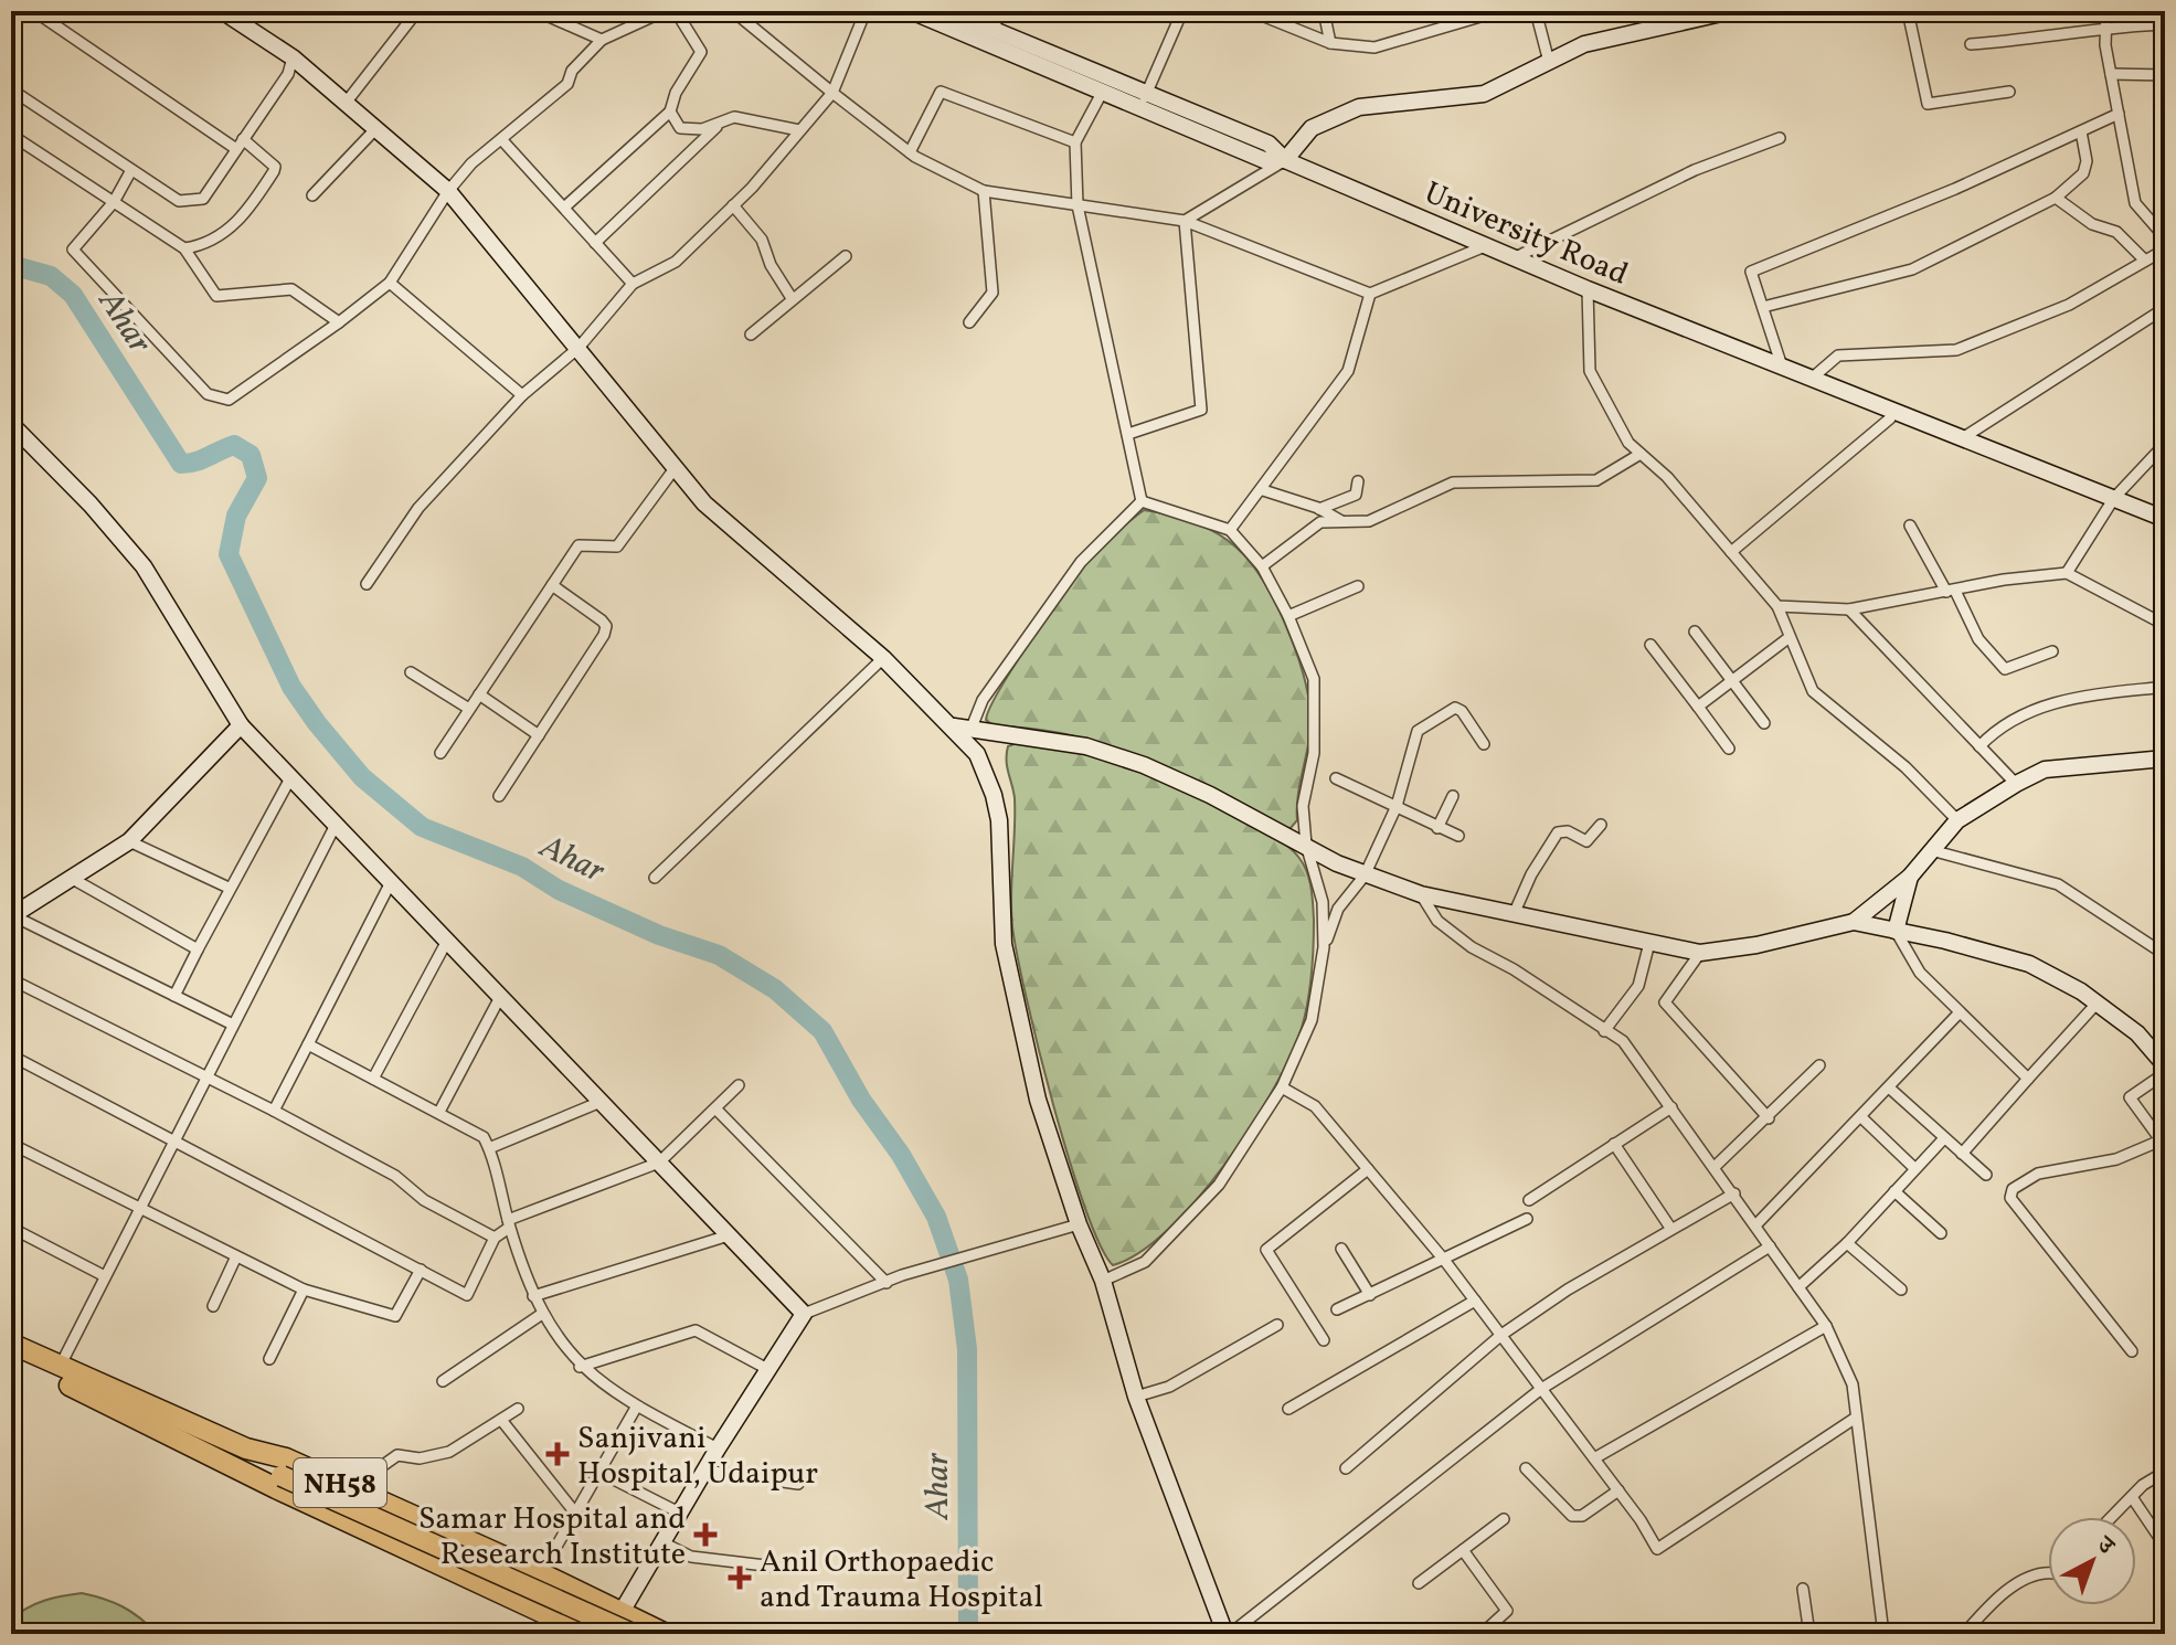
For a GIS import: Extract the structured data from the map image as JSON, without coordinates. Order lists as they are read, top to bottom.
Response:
{
  "streets": {
    "highway": ["NH58"],
    "street": ["University Road"]
  },
  "water": ["Ahar"],
  "places": {
    "health": ["Sanjivani Hospital, Udaipur", "Samar Hospital and Research Institute", "Anil Orthopaedic and Trauma Hospital"]
  },
  "north": "top right"
}
